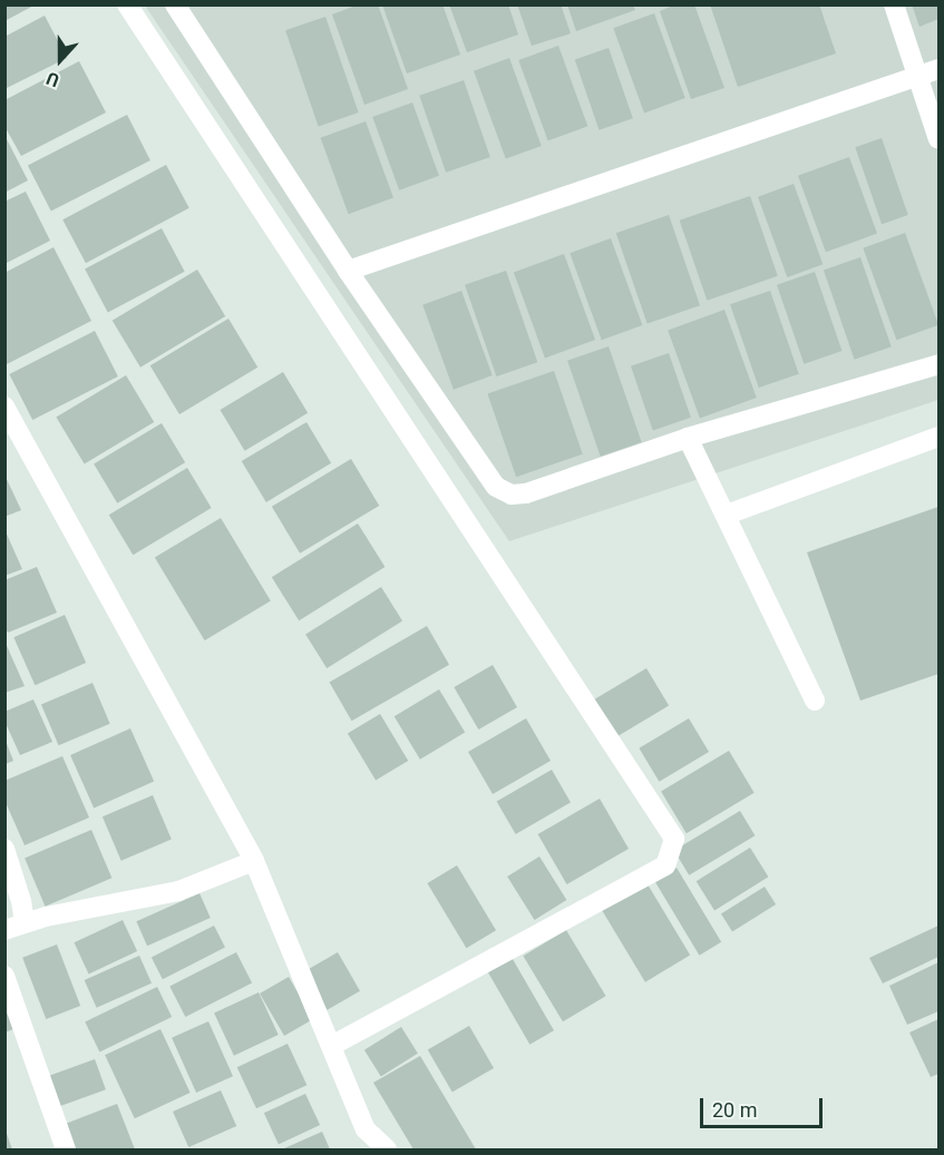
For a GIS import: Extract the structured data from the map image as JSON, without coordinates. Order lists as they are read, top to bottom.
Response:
{
  "scale_bar": "20 m",
  "north": "bottom"
}
